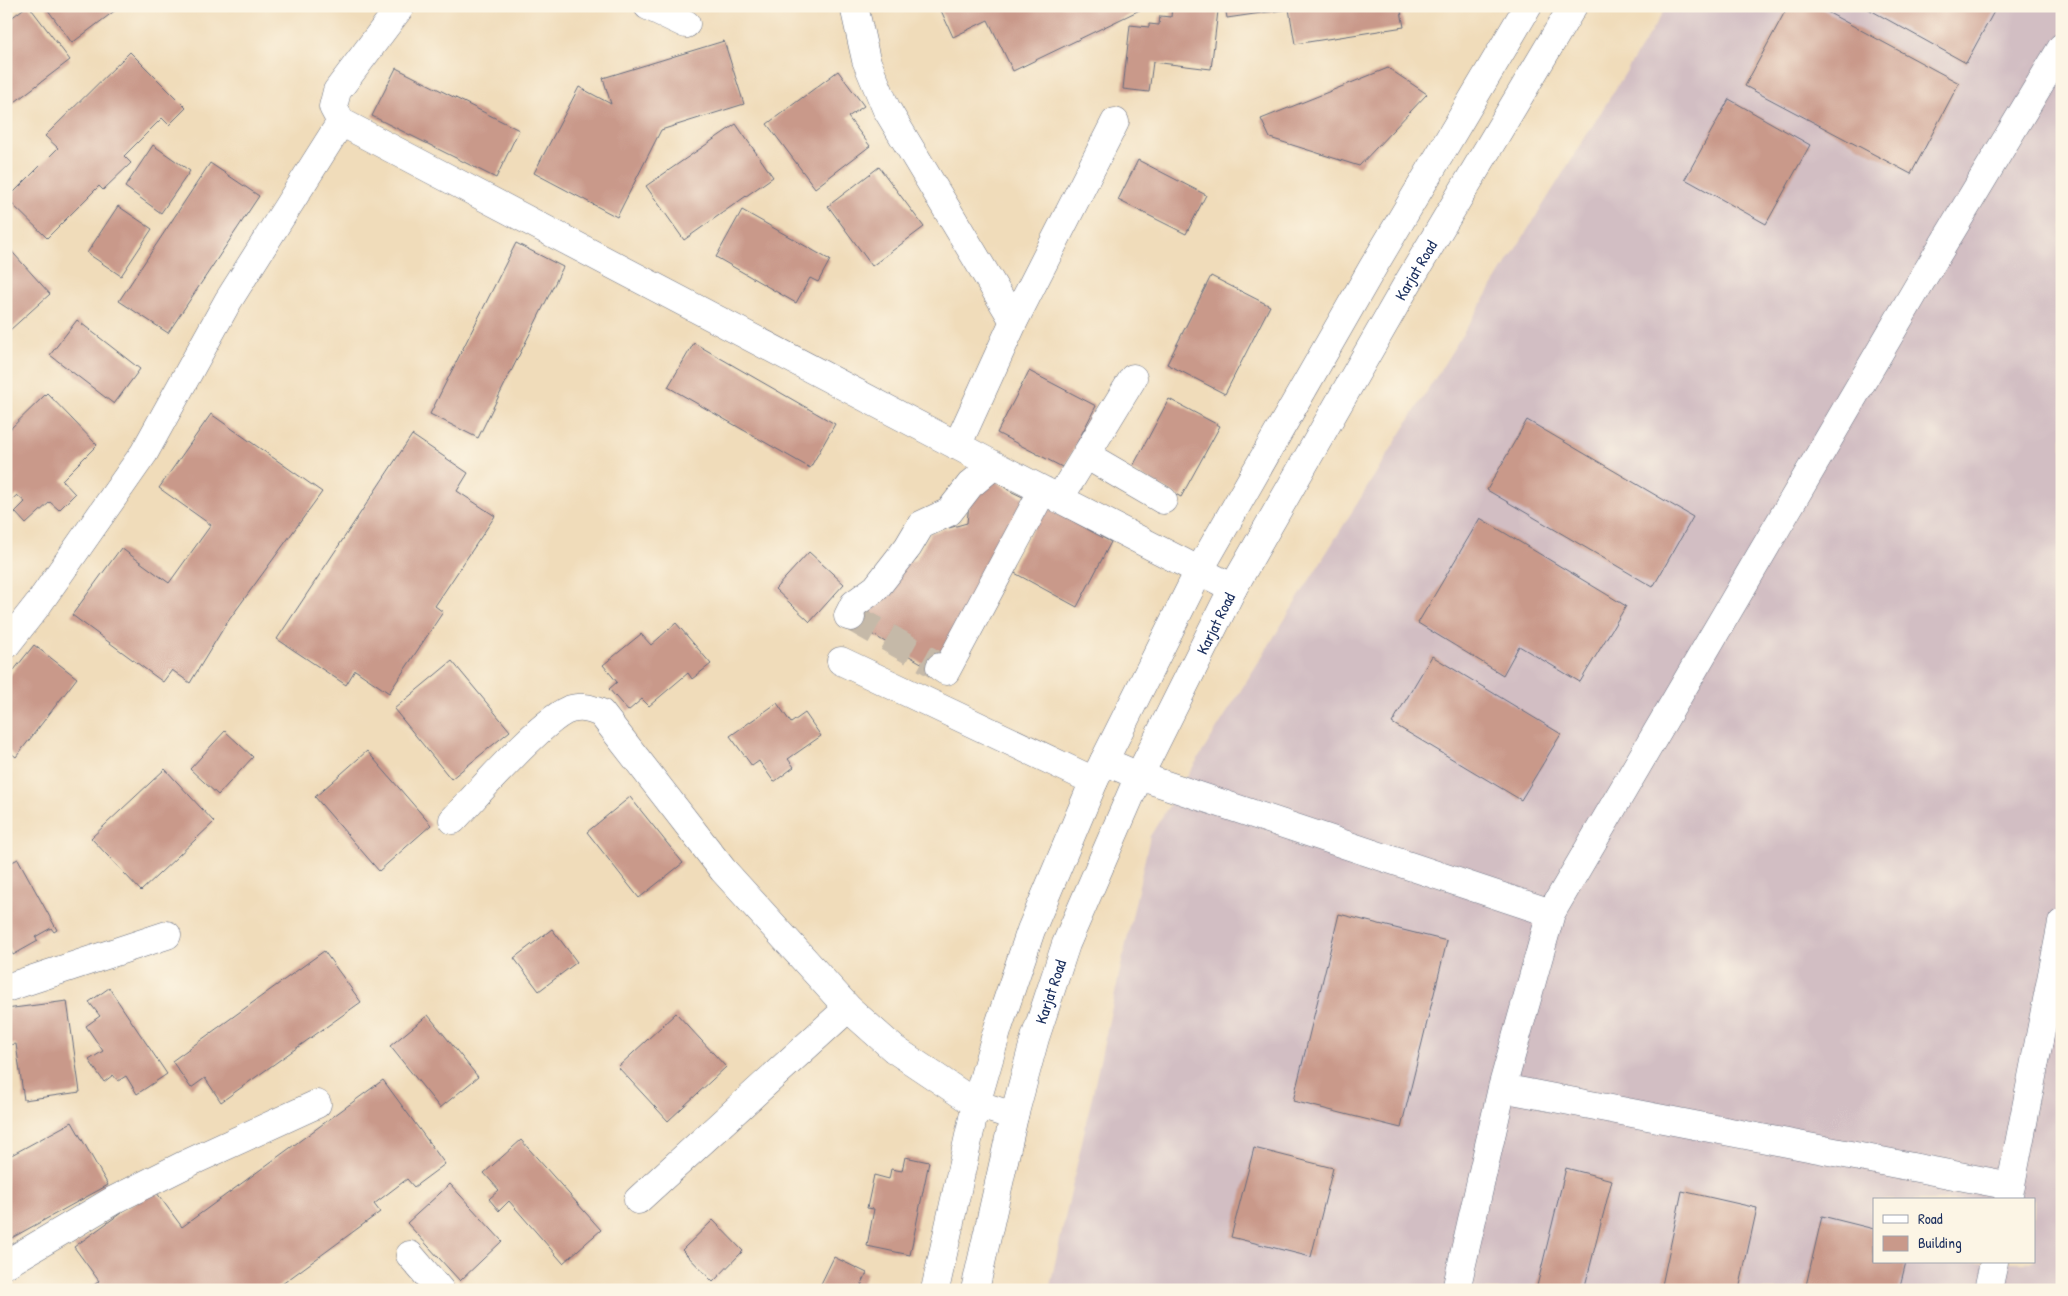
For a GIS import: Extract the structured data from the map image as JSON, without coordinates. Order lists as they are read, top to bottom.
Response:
{
  "streets": {
    "street": ["Karjat Road"]
  },
  "legend": ["Road", "Building"]
}
